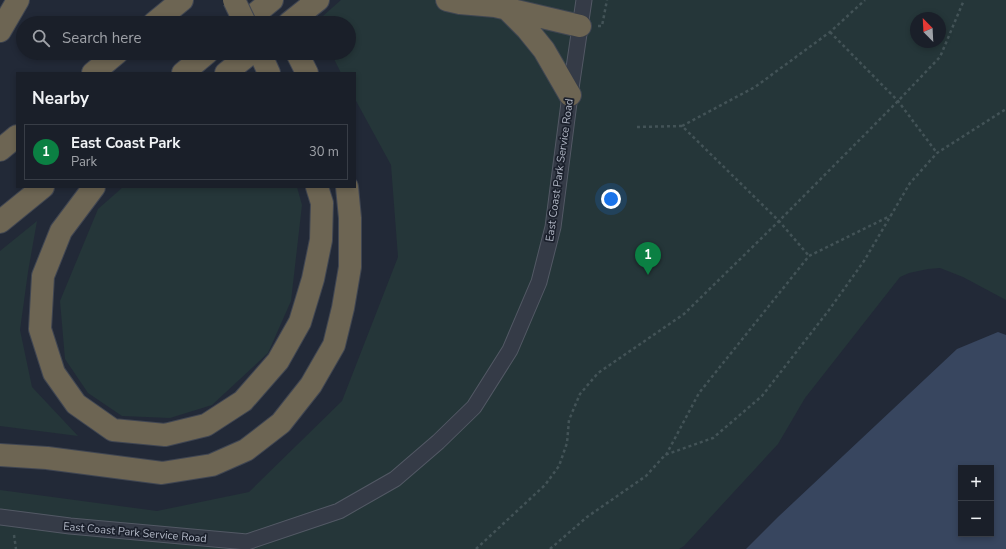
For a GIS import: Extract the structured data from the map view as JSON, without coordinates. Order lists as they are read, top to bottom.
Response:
{
  "streets": {
    "street": ["East Coast Park Service Road"]
  },
  "north": "top left",
  "page": {
    "search": "Search here",
    "heading": "Nearby",
    "list": [
      {
        "mark": "1",
        "name": "East Coast Park",
        "note": "Park",
        "value": "30 m"
      }
    ],
    "pins": "1",
    "map_buttons": ["+", "−"]
  }
}
